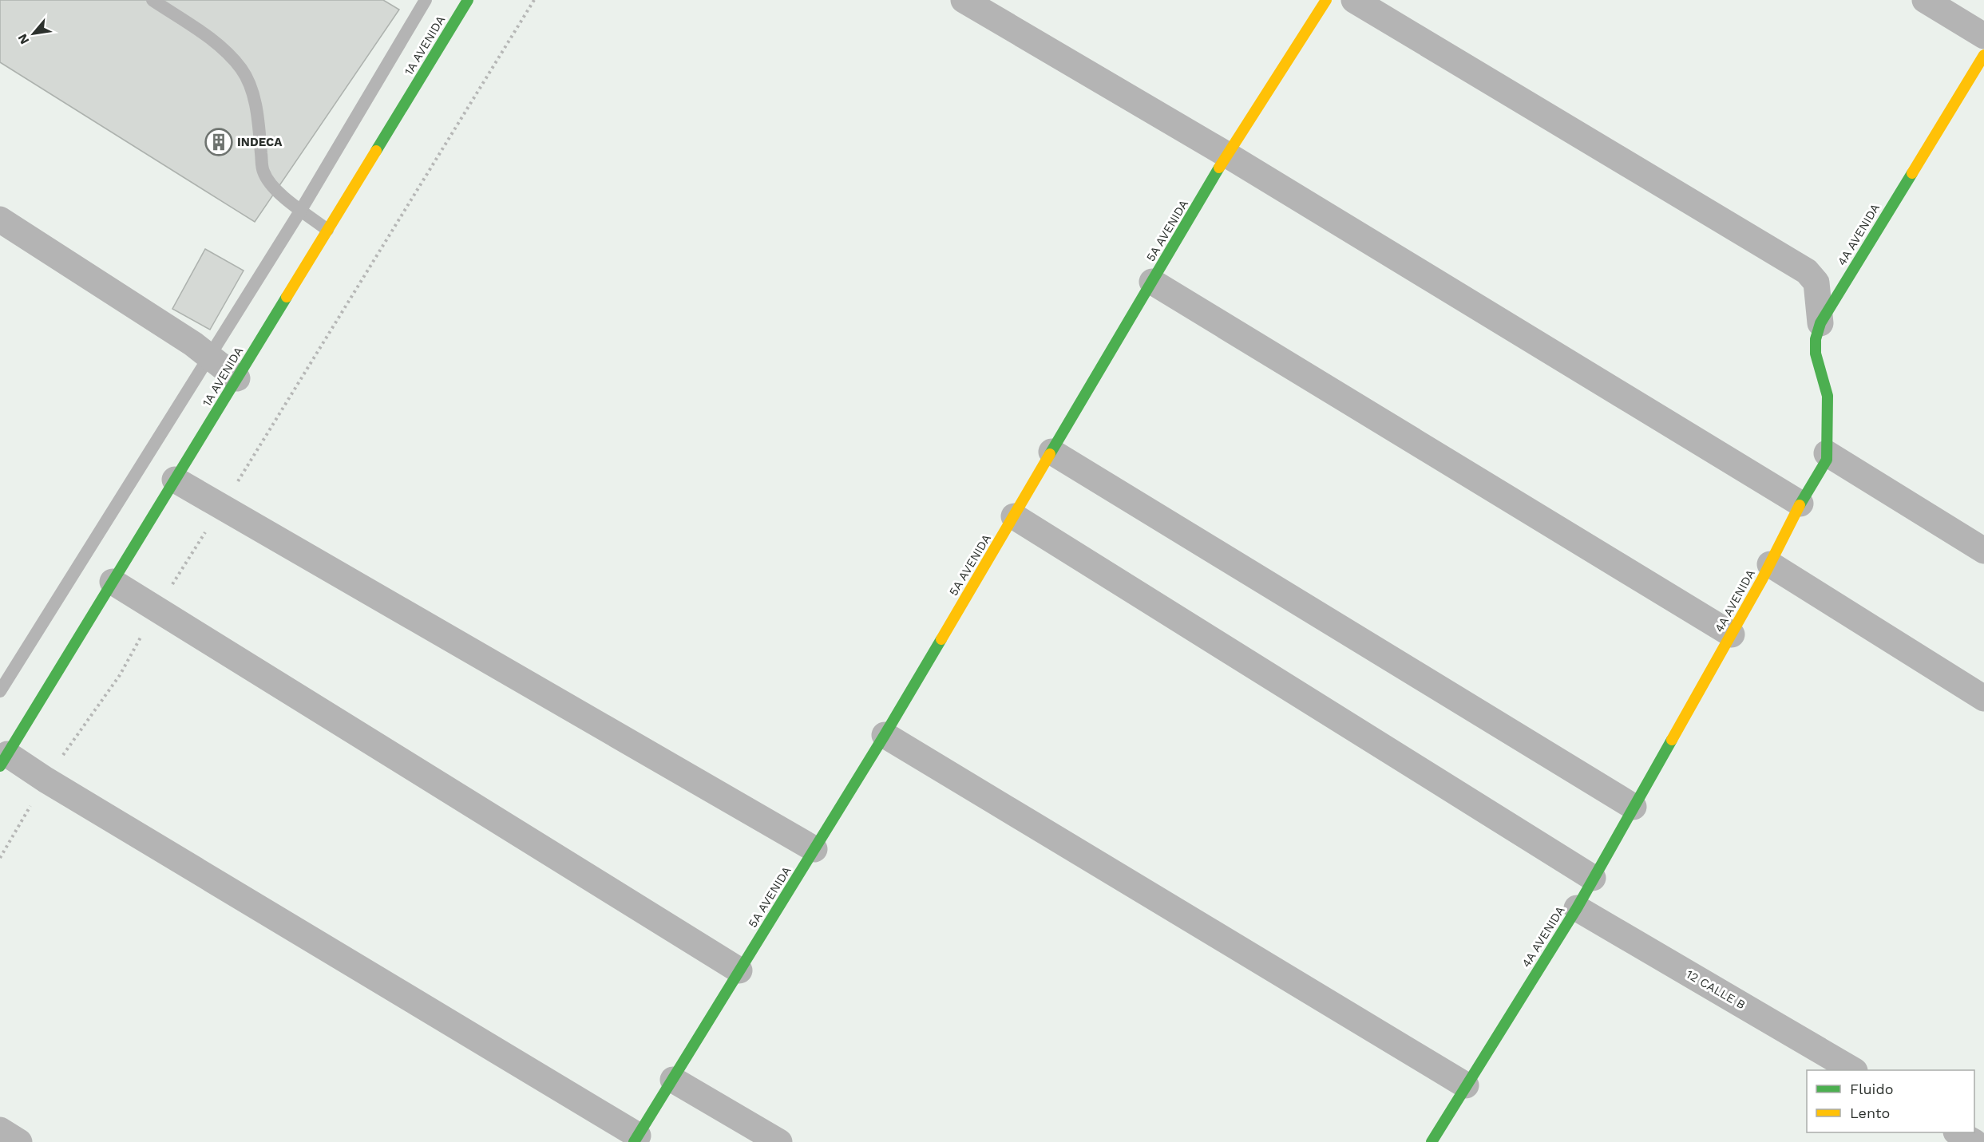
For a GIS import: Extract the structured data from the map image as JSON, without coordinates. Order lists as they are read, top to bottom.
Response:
{
  "streets": {
    "street": [
      "1A AVENIDA",
      "5A AVENIDA",
      "4A AVENIDA",
      "12 CALLE B"
    ]
  },
  "crossings": [
    ["4A AVENIDA", "12 CALLE B"]
  ],
  "places": {
    "building": ["INDECA"]
  },
  "legend": ["Fluido", "Lento"],
  "north": "bottom left"
}
